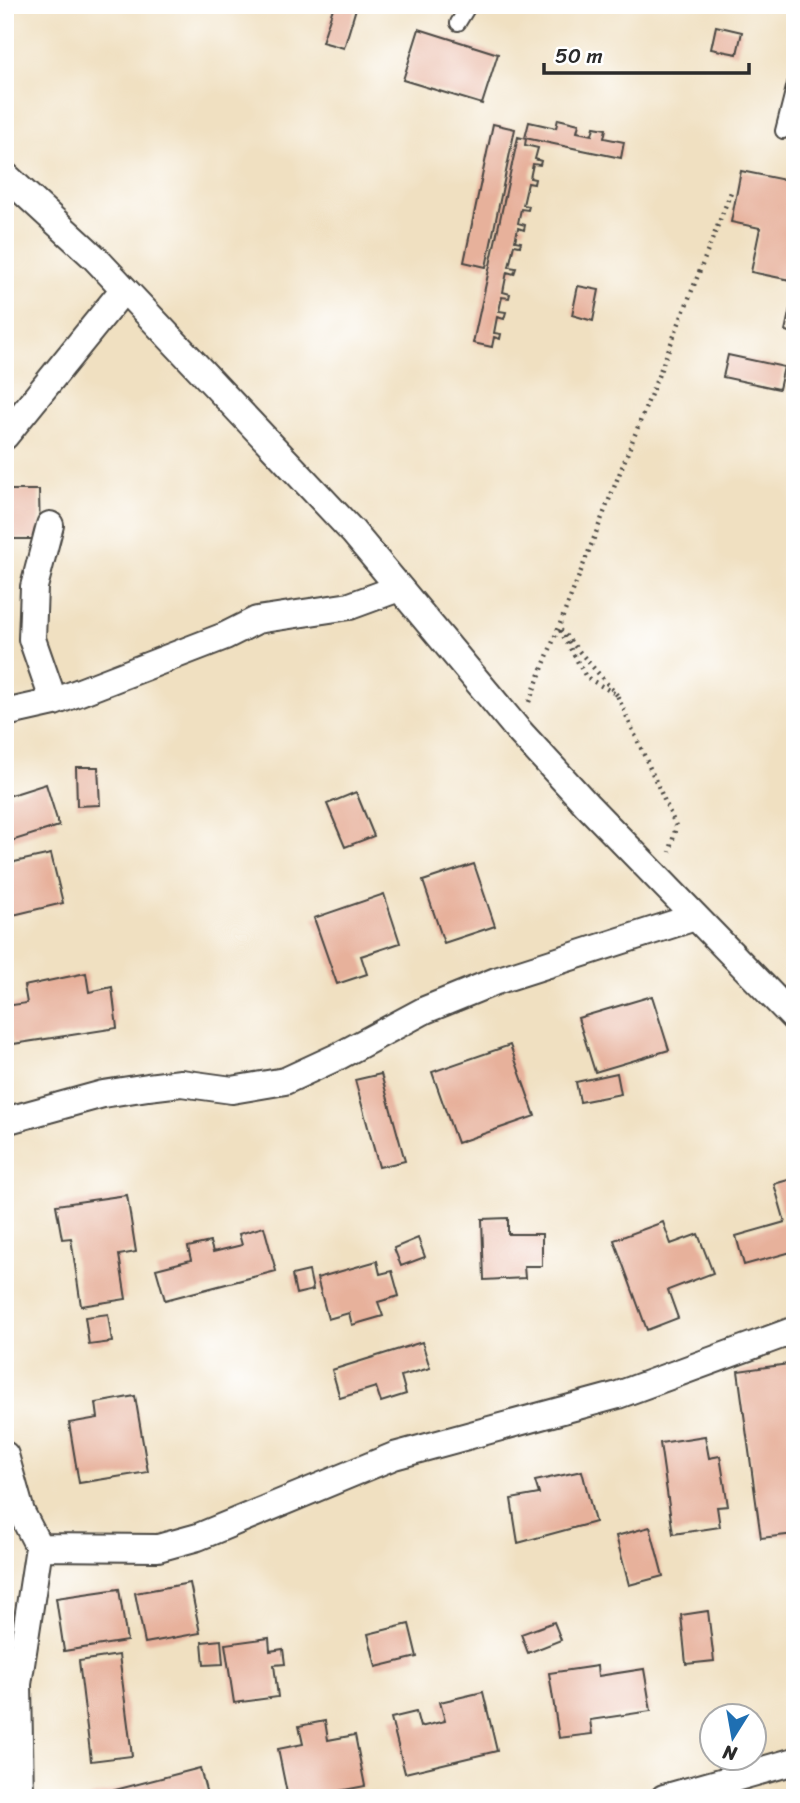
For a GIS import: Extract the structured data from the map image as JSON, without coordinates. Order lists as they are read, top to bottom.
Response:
{
  "scale_bar": "50 m",
  "north": "bottom"
}
